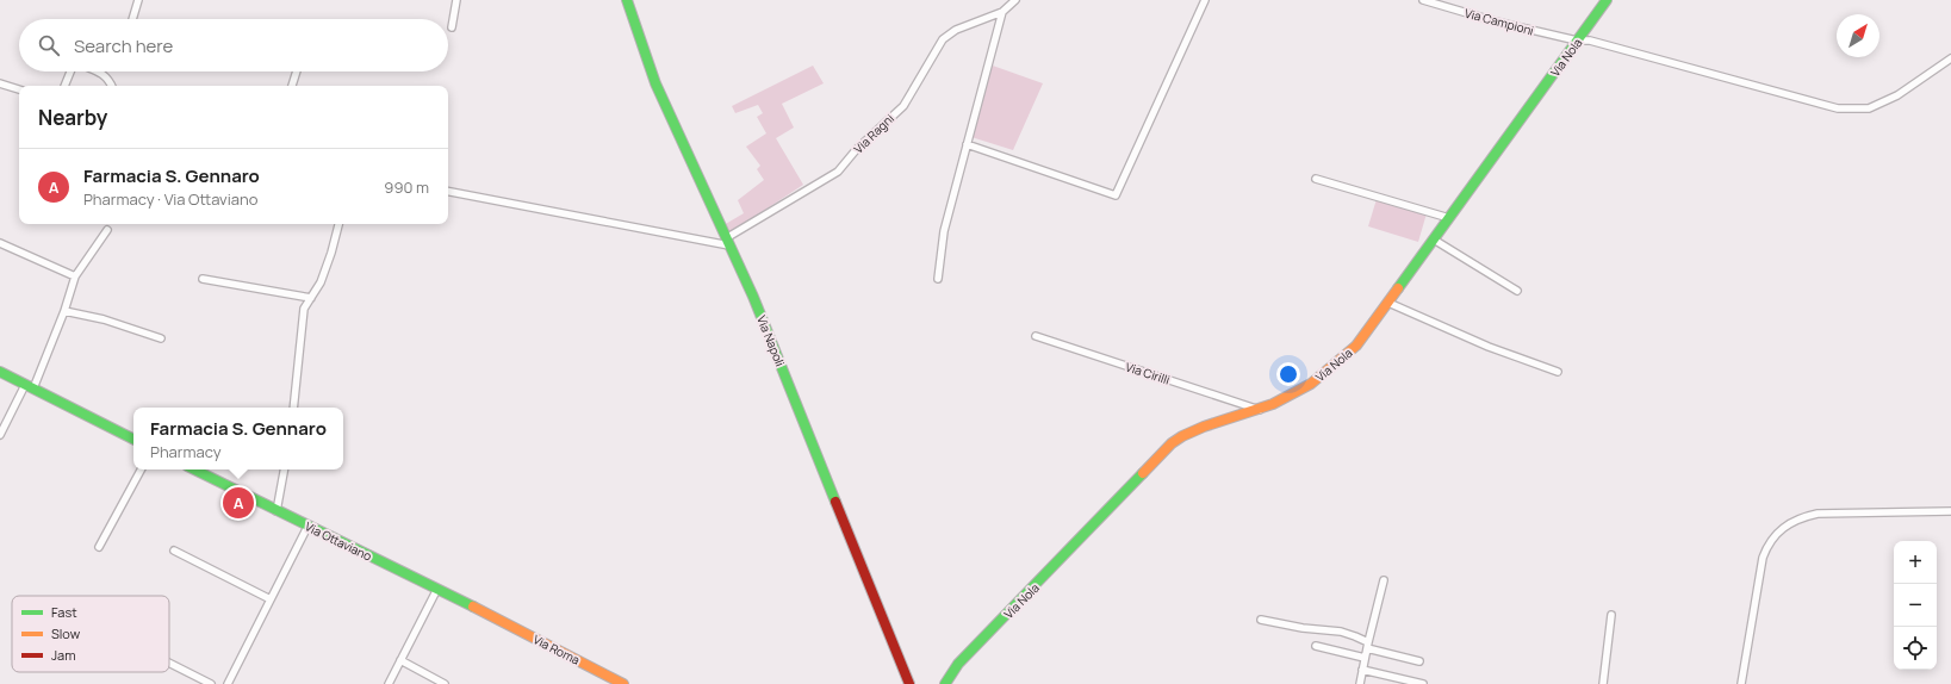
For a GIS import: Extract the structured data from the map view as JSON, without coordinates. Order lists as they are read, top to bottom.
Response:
{
  "streets": {
    "street": [
      "Via Campioni",
      "Via Nola",
      "Via Ragni",
      "Via Napoli",
      "Via Cirilli",
      "Via Ottaviano",
      "Via Roma"
    ]
  },
  "crossings": [
    ["Via Campioni", "Via Nola"],
    ["Via Nola", "Via Cirilli"],
    ["Via Ragni", "Via Napoli"],
    ["Via Ottaviano", "Via Roma"]
  ],
  "legend": ["Fast", "Slow", "Jam"],
  "north": "top right",
  "page": {
    "search": "Search here",
    "heading": "Nearby",
    "list": [
      {
        "mark": "A",
        "name": "Farmacia S. Gennaro",
        "note": "Pharmacy · Via Ottaviano",
        "value": "990 m"
      }
    ],
    "popup": ["Farmacia S. Gennaro", "Pharmacy"],
    "pins": "A",
    "map_buttons": ["+", "−"]
  }
}
